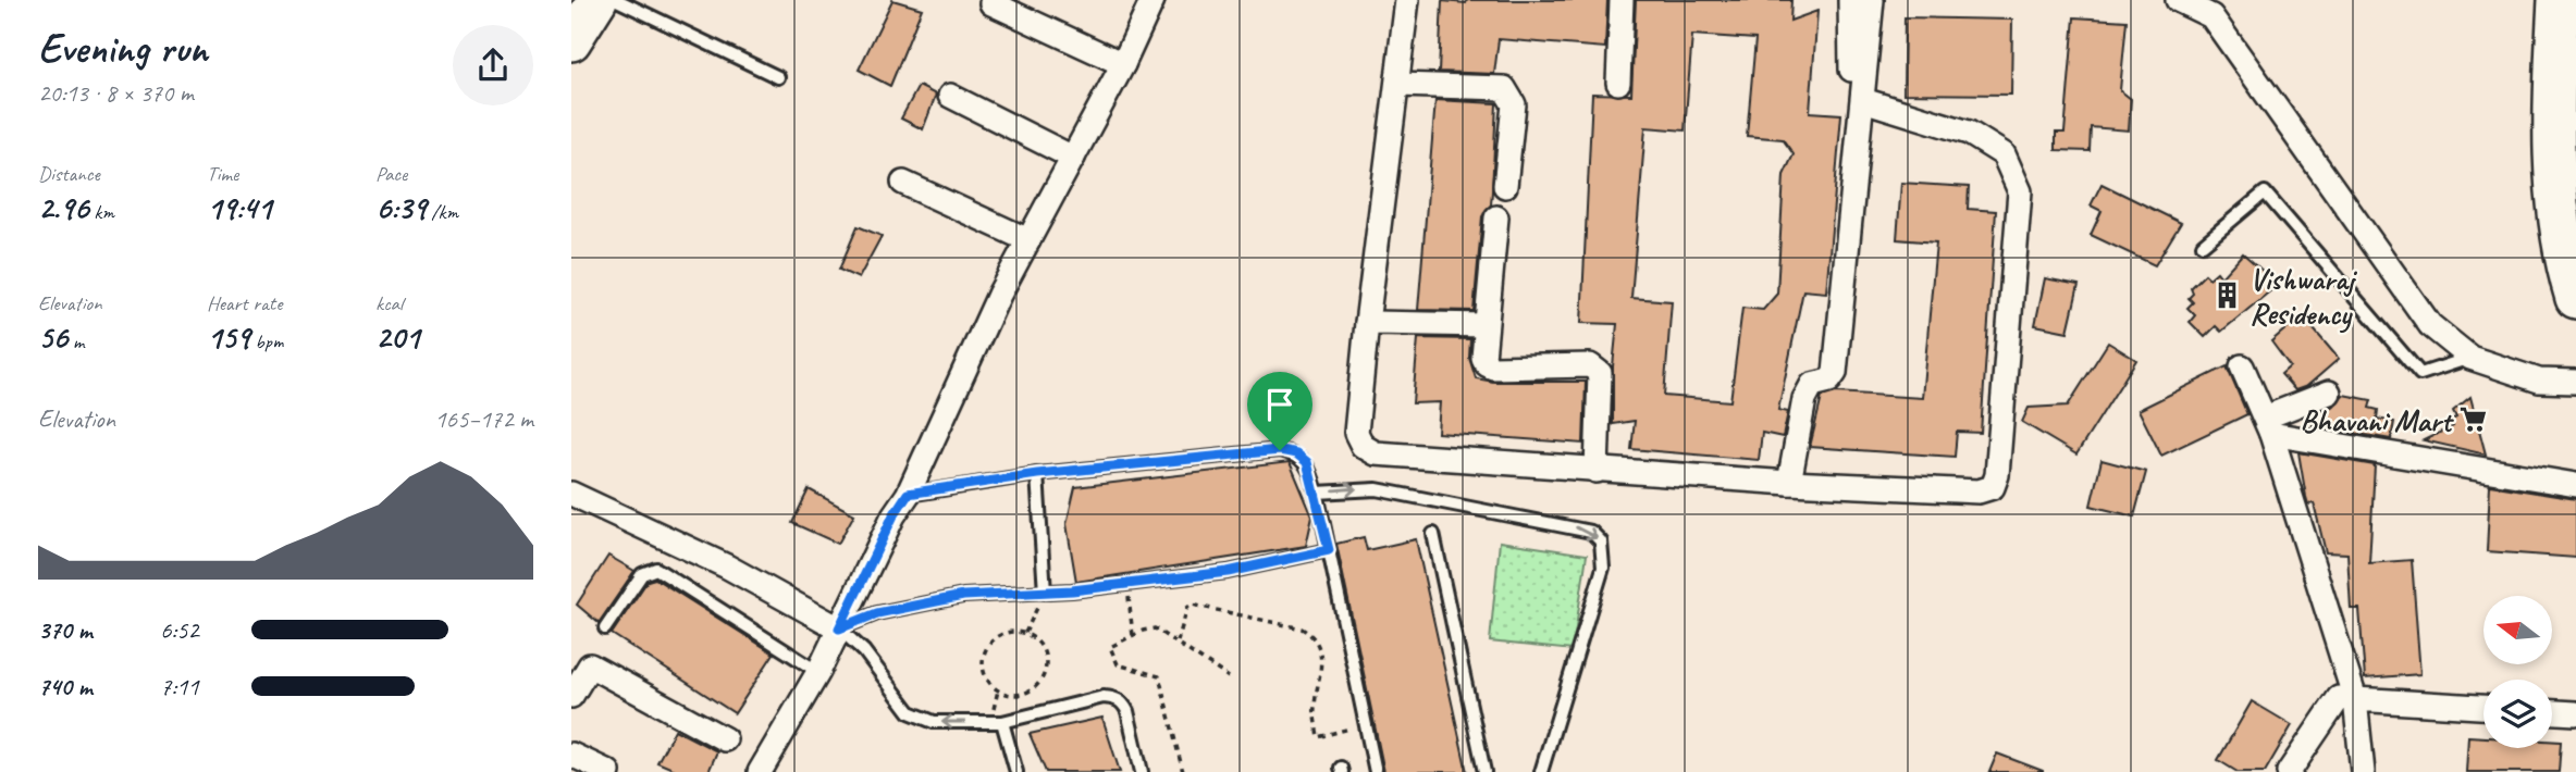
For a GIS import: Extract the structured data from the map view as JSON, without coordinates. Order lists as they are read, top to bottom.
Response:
{
  "places": {
    "building": ["Vishwaraj Residency"],
    "supermarket": ["Bhavani Mart"]
  },
  "north": "left",
  "page": {
    "heading": ["Evening run", "20:13 · 8 × 370 m"],
    "stats": [
      ["Distance", "2.96 km"],
      ["Time", "19:41"],
      ["Pace", "6:39 /km"],
      ["Elevation", "56 m"],
      ["Heart rate", "159 bpm"],
      ["kcal", "201"]
    ],
    "chart": ["Elevation", "165–172 m"],
    "list": [
      {
        "name": "370 m",
        "note": "6:52"
      },
      {
        "name": "740 m",
        "note": "7:11"
      }
    ]
  }
}
